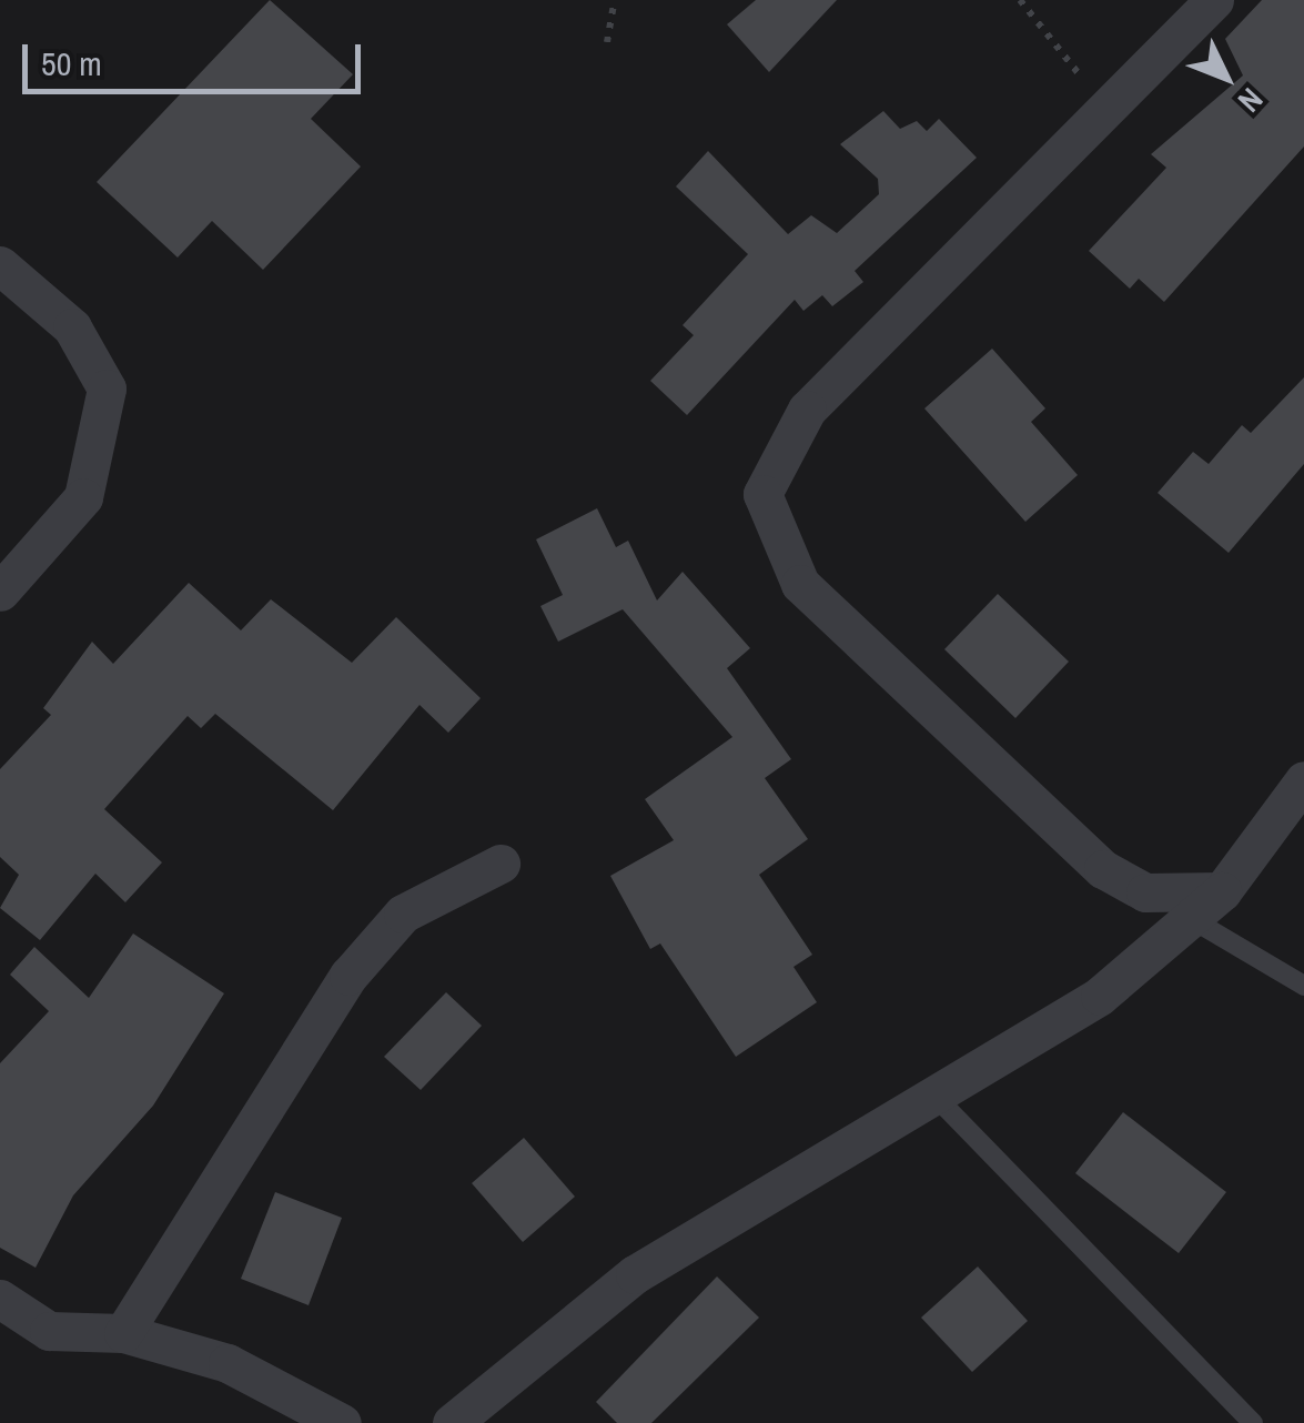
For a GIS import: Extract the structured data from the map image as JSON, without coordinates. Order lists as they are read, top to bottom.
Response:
{
  "scale_bar": "50 m",
  "north": "bottom right"
}
